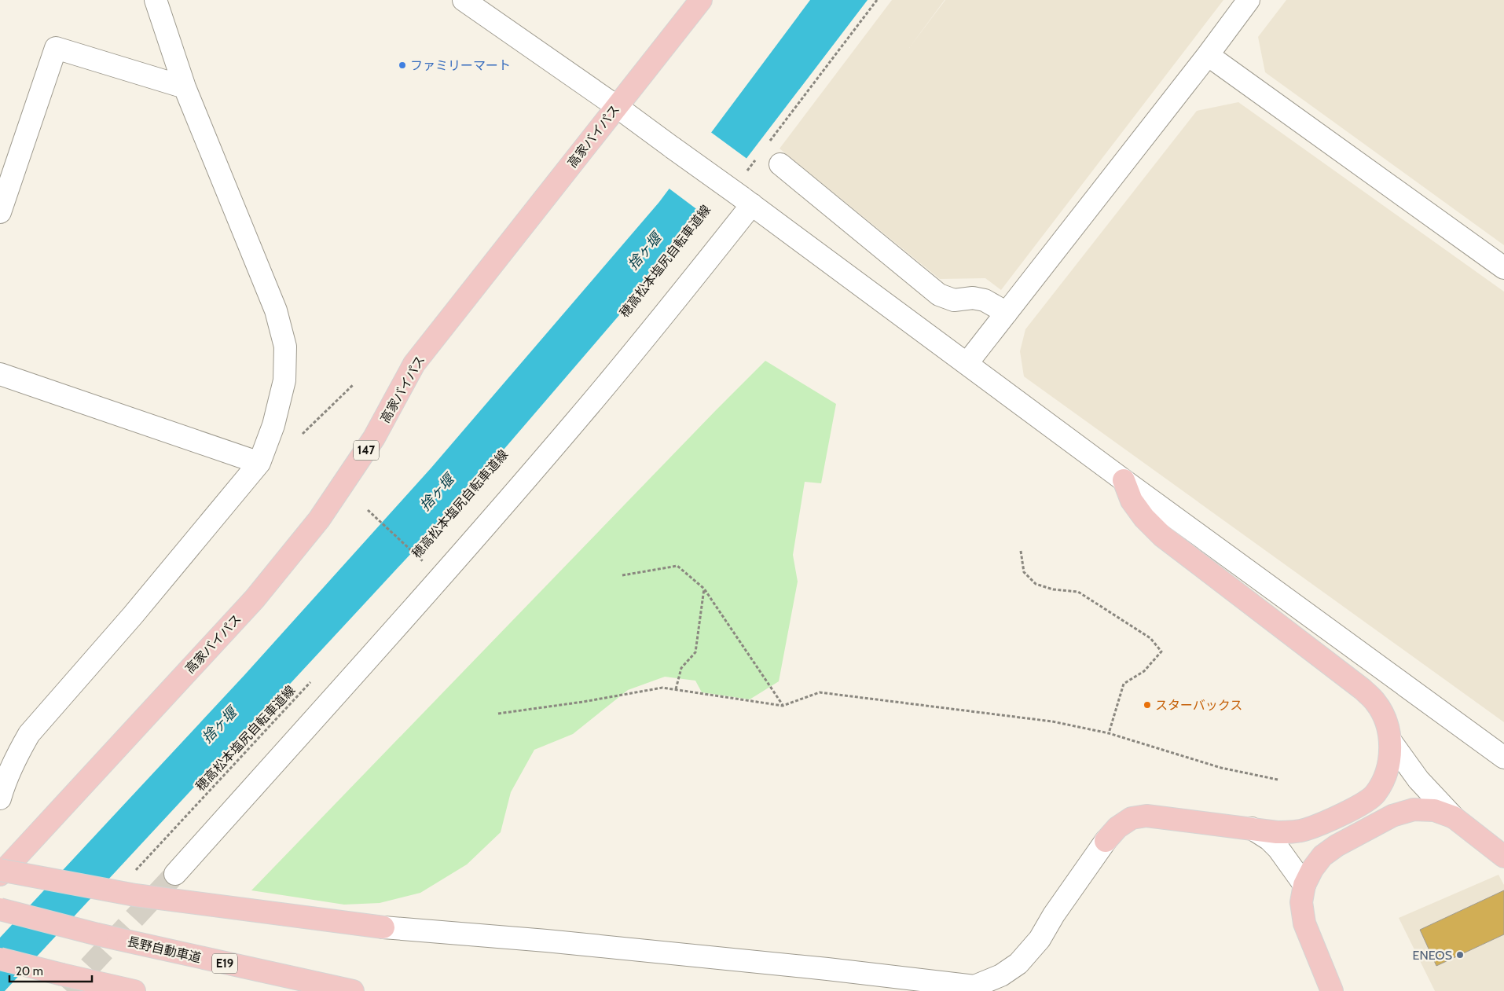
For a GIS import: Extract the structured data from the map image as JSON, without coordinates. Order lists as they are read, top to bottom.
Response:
{
  "streets": {
    "highway": [
      "高家バイパス",
      "147",
      "長野自動車道",
      "E19"
    ],
    "path": ["穂高松本塩尻自転車道線"]
  },
  "water": ["捨ヶ堰"],
  "places": ["ファミリーマート", "スターバックス", "ENEOS"],
  "scale_bar": "20 m"
}
